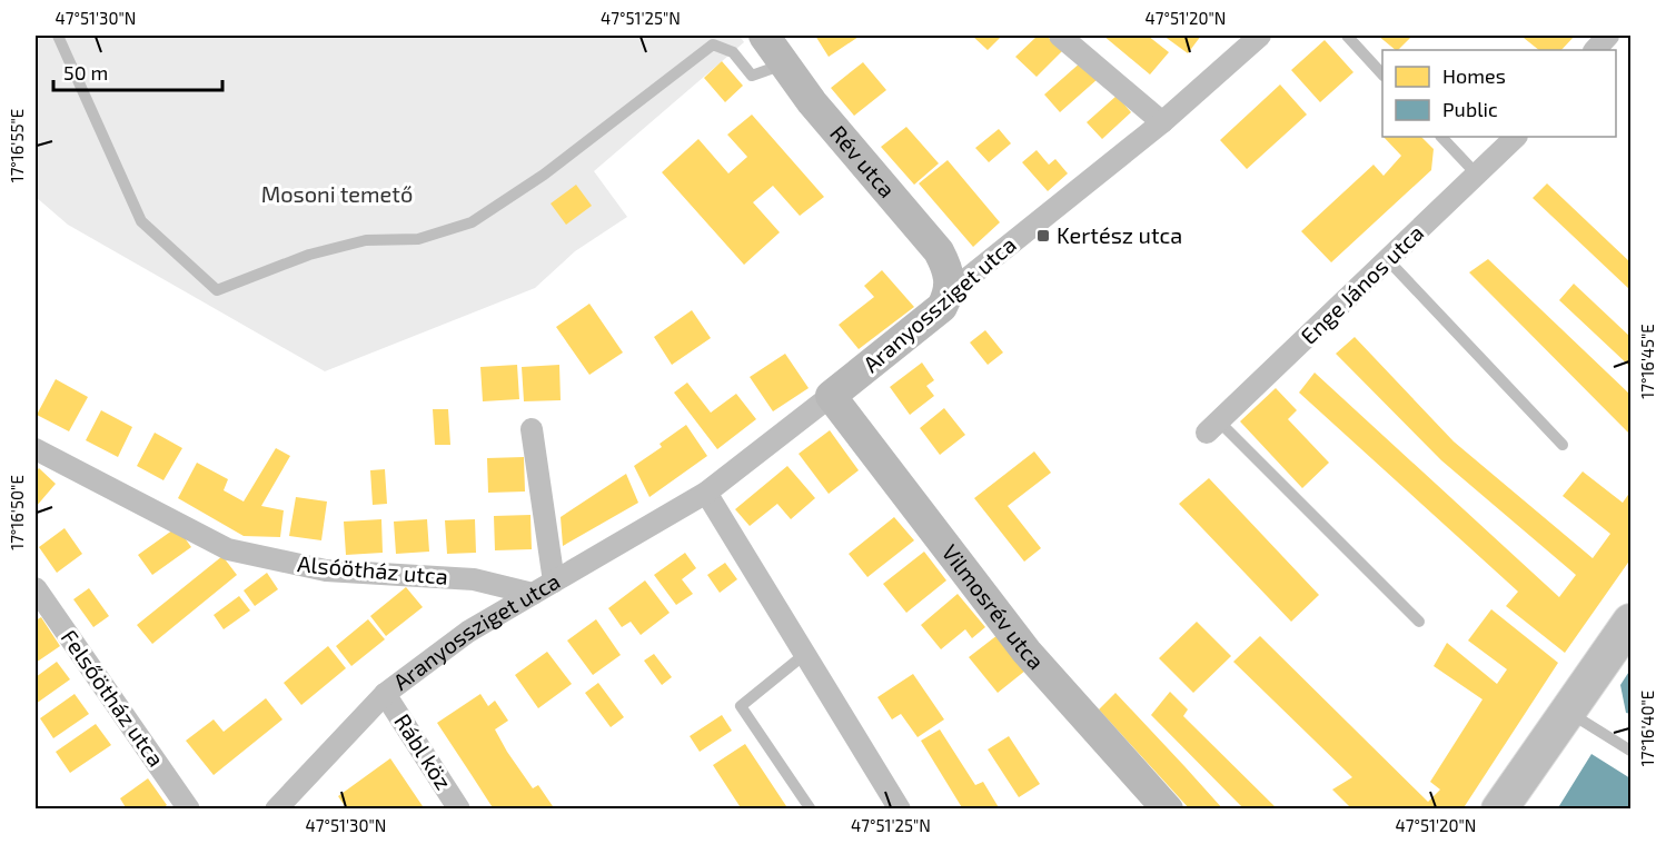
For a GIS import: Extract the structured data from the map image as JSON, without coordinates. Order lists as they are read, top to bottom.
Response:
{
  "streets": {
    "main road": ["Rév utca", "Aranyossziget utca", "Vilmosrév utca"],
    "street": [
      "Enge János utca",
      "Alsóötház utca",
      "Felsőötház utca",
      "Rábl köz"
    ]
  },
  "crossings": [
    ["Rév utca", "Aranyossziget utca"],
    ["Aranyossziget utca", "Alsóötház utca"],
    ["Aranyossziget utca", "Vilmosrév utca"],
    ["Aranyossziget utca", "Rábl köz"]
  ],
  "parks": ["Mosoni temető"],
  "places": {
    "transit": ["Kertész utca"]
  },
  "legend": ["Homes", "Public"],
  "scale_bar": "50 m",
  "coordinates": [
    "47°51'30\"N",
    "47°51'25\"N",
    "47°51'20\"N",
    "17°16'55\"E",
    "17°16'45\"E",
    "17°16'50\"E",
    "17°16'40\"E"
  ]
}
